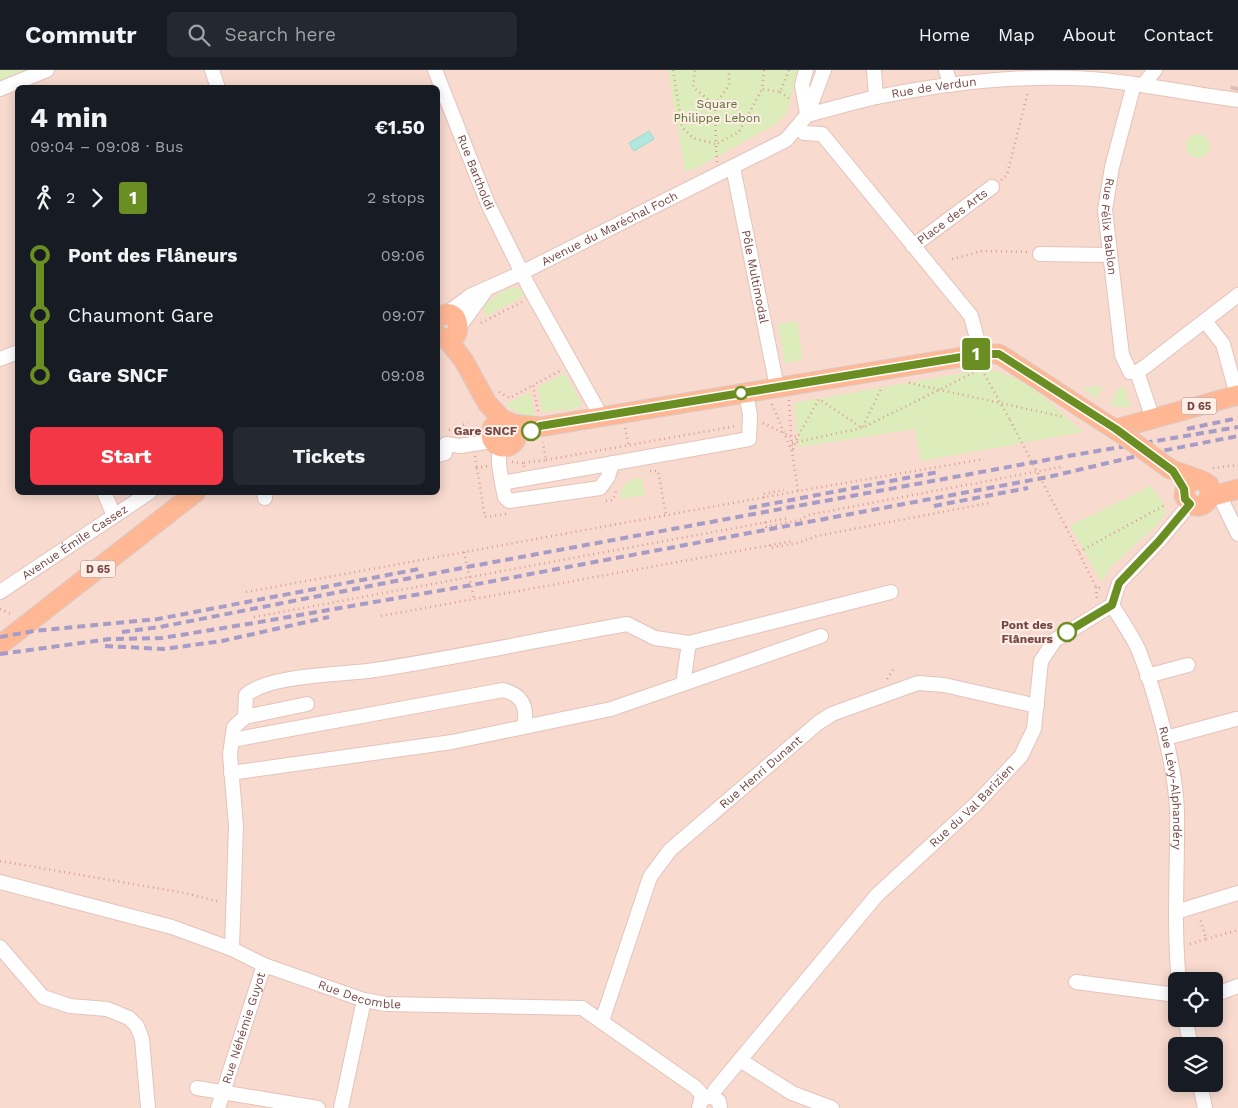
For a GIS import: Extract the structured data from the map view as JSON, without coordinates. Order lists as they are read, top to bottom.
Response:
{
  "streets": {
    "main road": ["D 65"],
    "street": [
      "Rue de Verdun",
      "Rue Bartholdi",
      "Place des Arts",
      "Rue Félix Bablon",
      "Avenue du Maréchal Foch",
      "Pôle Multimodal",
      "Avenue Émile Cassez",
      "Rue Henri Dunant",
      "Rue Lévy-Alphandéry",
      "Rue du Val Barizien",
      "Rue Decomble",
      "Rue Néhémie Guyot"
    ]
  },
  "crossings": [
    ["Rue de Verdun", "Rue Félix Bablon"],
    ["Rue de Verdun", "Avenue du Maréchal Foch"],
    ["Rue Bartholdi", "Avenue du Maréchal Foch"],
    ["Rue Félix Bablon", "D 65"],
    ["Avenue du Maréchal Foch", "Pôle Multimodal"],
    ["Rue Henri Dunant", "Rue du Val Barizien"],
    ["Rue Henri Dunant", "Rue Decomble"],
    ["Rue Lévy-Alphandéry", "Rue du Val Barizien"],
    ["Rue du Val Barizien", "Rue Decomble"],
    ["Rue Decomble", "Rue Néhémie Guyot"]
  ],
  "parks": ["Square Philippe Lebon"],
  "places": ["Gare SNCF", "Pont des Flâneurs"],
  "lines": ["bus line 1"],
  "page": {
    "header": "Commutr",
    "search": "Search here",
    "nav": [
      "Home",
      "Map",
      "About",
      "Contact"
    ],
    "on_map": "1",
    "heading": ["4 min", "09:04 – 09:08 · Bus", "€1.50"],
    "legs": ["2", "1", "2 stops"],
    "list": [
      {
        "name": "Pont des Flâneurs",
        "value": "09:06"
      },
      {
        "name": "Chaumont Gare",
        "value": "09:07"
      },
      {
        "name": "Gare SNCF",
        "value": "09:08"
      }
    ],
    "buttons": ["Start", "Tickets"]
  }
}
